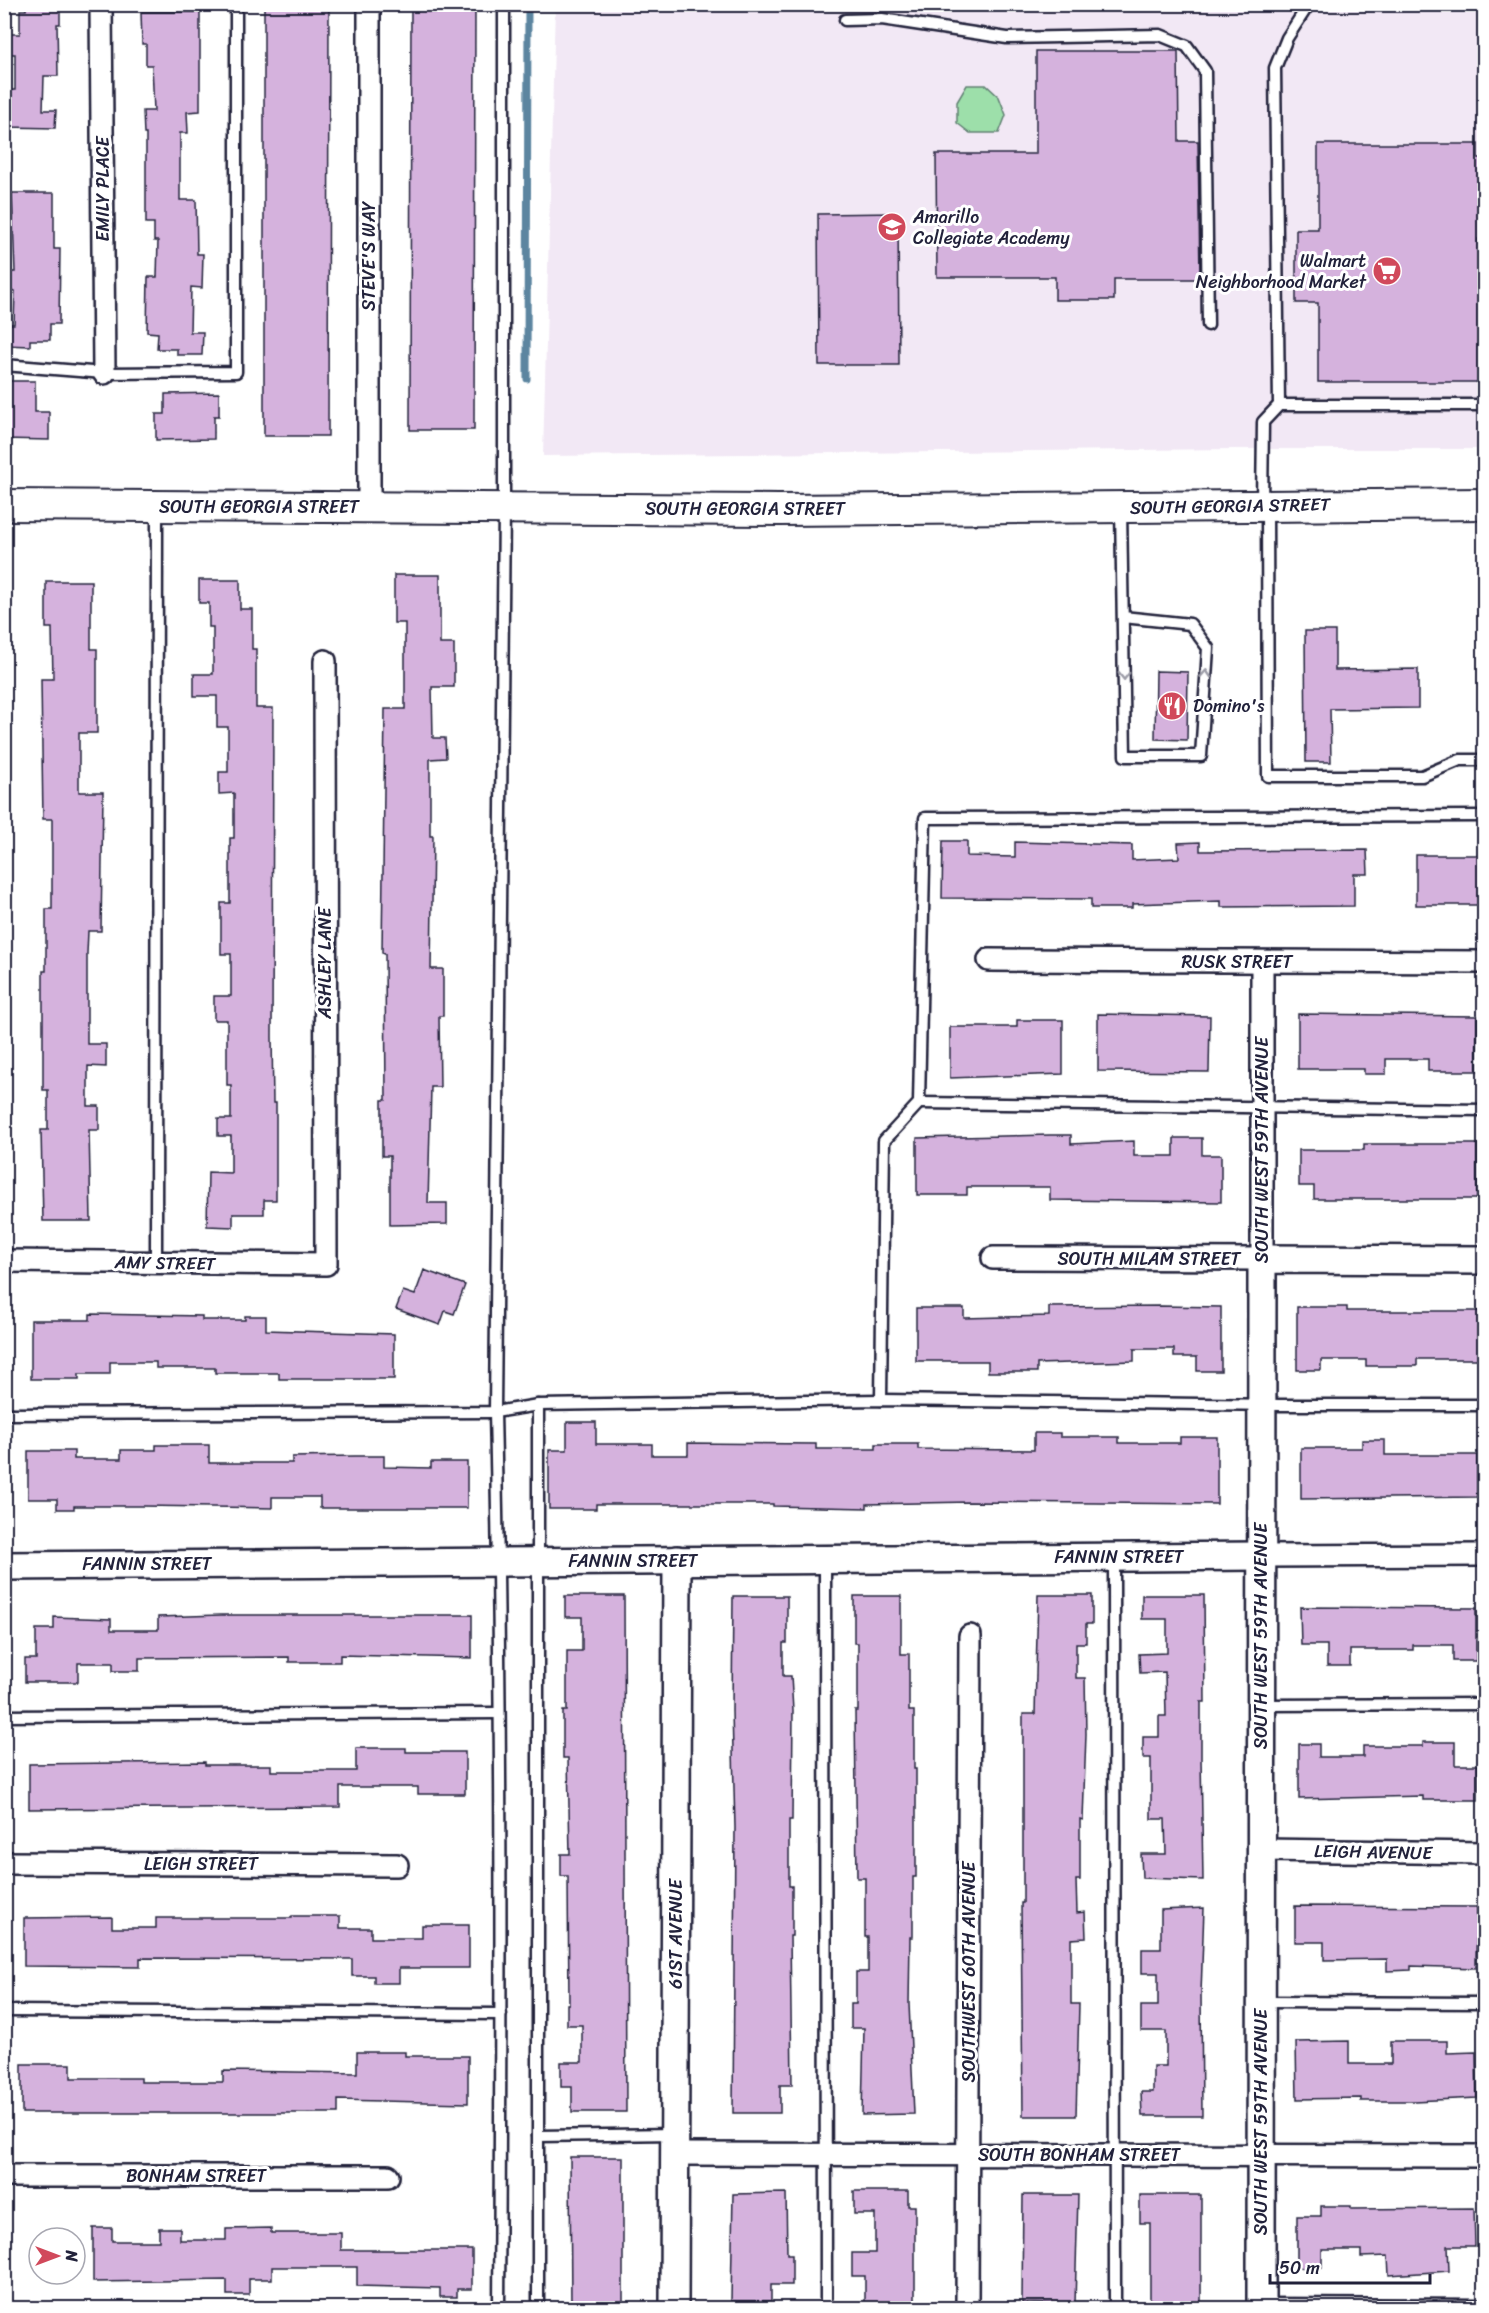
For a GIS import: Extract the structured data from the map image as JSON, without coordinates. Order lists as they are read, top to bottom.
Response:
{
  "streets": {
    "main road": ["SOUTH GEORGIA STREET"],
    "street": [
      "EMILY PLACE",
      "STEVE'S WAY",
      "RUSK STREET",
      "ASHLEY LANE",
      "SOUTH WEST 59TH AVENUE",
      "SOUTH MILAM STREET",
      "AMY STREET",
      "FANNIN STREET",
      "LEIGH AVENUE",
      "LEIGH STREET",
      "61ST AVENUE",
      "SOUTHWEST 60TH AVENUE",
      "SOUTH BONHAM STREET",
      "BONHAM STREET"
    ]
  },
  "crossings": [
    ["STEVE'S WAY", "SOUTH GEORGIA STREET"],
    ["RUSK STREET", "SOUTH WEST 59TH AVENUE"],
    ["ASHLEY LANE", "AMY STREET"],
    ["SOUTH WEST 59TH AVENUE", "SOUTH MILAM STREET"],
    ["SOUTH WEST 59TH AVENUE", "FANNIN STREET"],
    ["SOUTH WEST 59TH AVENUE", "LEIGH AVENUE"],
    ["SOUTH WEST 59TH AVENUE", "SOUTH BONHAM STREET"],
    ["FANNIN STREET", "61ST AVENUE"],
    ["61ST AVENUE", "SOUTH BONHAM STREET"],
    ["SOUTHWEST 60TH AVENUE", "SOUTH BONHAM STREET"]
  ],
  "places": {
    "school or university": ["Amarillo Collegiate Academy"],
    "supermarket": ["Walmart Neighborhood Market"],
    "restaurant": ["Domino's"]
  },
  "scale_bar": "50 m",
  "north": "right"
}
